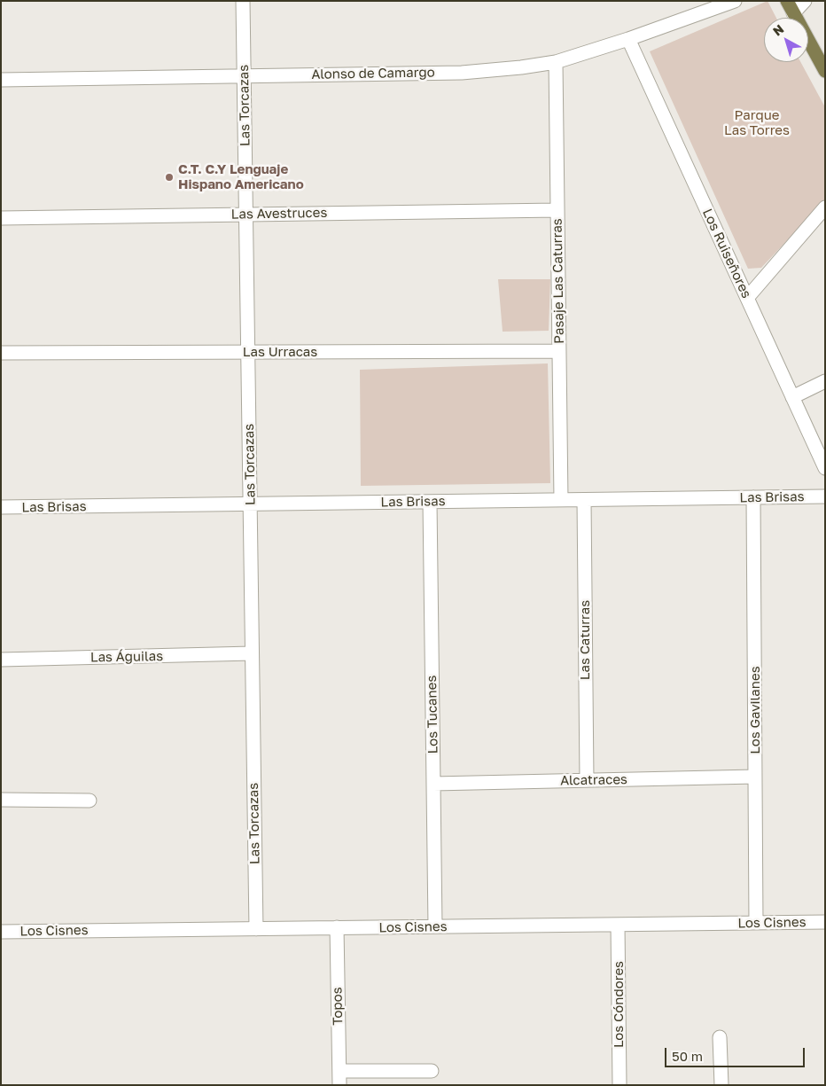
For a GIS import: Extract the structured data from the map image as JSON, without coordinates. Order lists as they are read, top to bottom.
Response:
{
  "streets": {
    "street": [
      "Alonso de Camargo",
      "Las Torcazas",
      "Las Avestruces",
      "Los Ruiseñores",
      "Pasaje Las Caturras",
      "Las Urracas",
      "Las Brisas",
      "Las Caturras",
      "Las Águilas",
      "Los Gavilanes",
      "Los Tucanes",
      "Alcatraces",
      "Los Cisnes",
      "Los Cóndores",
      "Topos"
    ]
  },
  "crossings": [
    ["Alonso de Camargo", "Las Torcazas"],
    ["Alonso de Camargo", "Los Ruiseñores"],
    ["Alonso de Camargo", "Pasaje Las Caturras"],
    ["Las Torcazas", "Las Avestruces"],
    ["Las Torcazas", "Las Urracas"],
    ["Las Torcazas", "Las Brisas"],
    ["Las Torcazas", "Las Águilas"],
    ["Las Torcazas", "Los Cisnes"],
    ["Las Avestruces", "Pasaje Las Caturras"],
    ["Pasaje Las Caturras", "Las Urracas"],
    ["Pasaje Las Caturras", "Las Brisas"],
    ["Las Brisas", "Las Caturras"],
    ["Las Brisas", "Los Gavilanes"],
    ["Las Brisas", "Los Tucanes"],
    ["Las Caturras", "Alcatraces"],
    ["Los Gavilanes", "Alcatraces"],
    ["Los Gavilanes", "Los Cisnes"],
    ["Los Tucanes", "Alcatraces"],
    ["Los Tucanes", "Los Cisnes"],
    ["Los Cisnes", "Los Cóndores"],
    ["Los Cisnes", "Topos"]
  ],
  "parks": ["Parque Las Torres"],
  "places": ["C.T. C.Y Lenguaje Hispano Americano"],
  "scale_bar": "50 m",
  "north": "top left"
}
